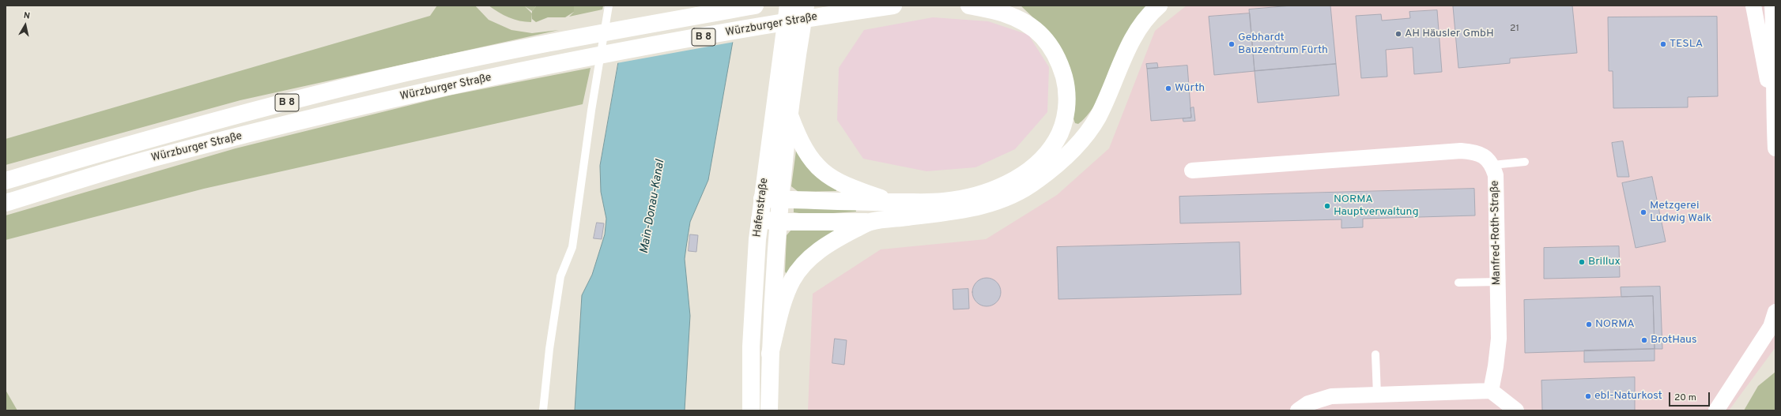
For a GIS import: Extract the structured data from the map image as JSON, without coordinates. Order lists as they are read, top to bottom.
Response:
{
  "streets": {
    "main road": ["Würzburger Straße", "B 8", "Hafenstraße"],
    "street": ["Manfred-Roth-Straße"]
  },
  "water": ["Main-Donau-Kanal"],
  "places": [
    "AH Häusler GmbH",
    "Gebhardt Bauzentrum Fürth",
    "TESLA",
    "Würth",
    "NORMA Hauptverwaltung",
    "Metzgerei Ludwig Walk",
    "Brillux",
    "NORMA",
    "BrotHaus",
    "ebl-Naturkost"
  ],
  "house_numbers": ["21"],
  "scale_bar": "20 m",
  "north": "top"
}
